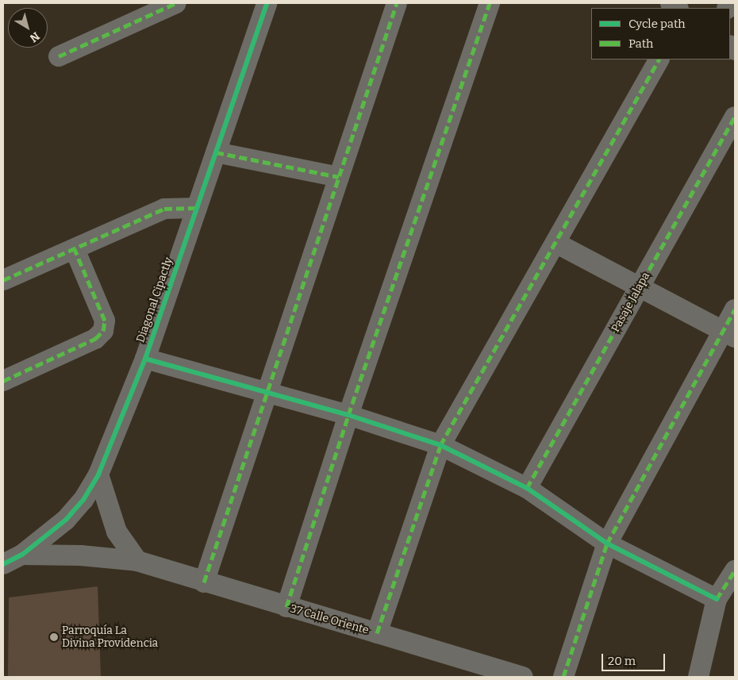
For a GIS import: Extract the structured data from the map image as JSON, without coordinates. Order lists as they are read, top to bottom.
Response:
{
  "streets": {
    "street": ["Diagonal Cipactly", "Pasaje Jalapa", "37 Calle Oriente"]
  },
  "crossings": [
    ["Diagonal Cipactly", "37 Calle Oriente"]
  ],
  "places": ["Parroquía La Divina Providencia"],
  "legend": ["Cycle path", "Path"],
  "scale_bar": "20 m",
  "north": "bottom right"
}
